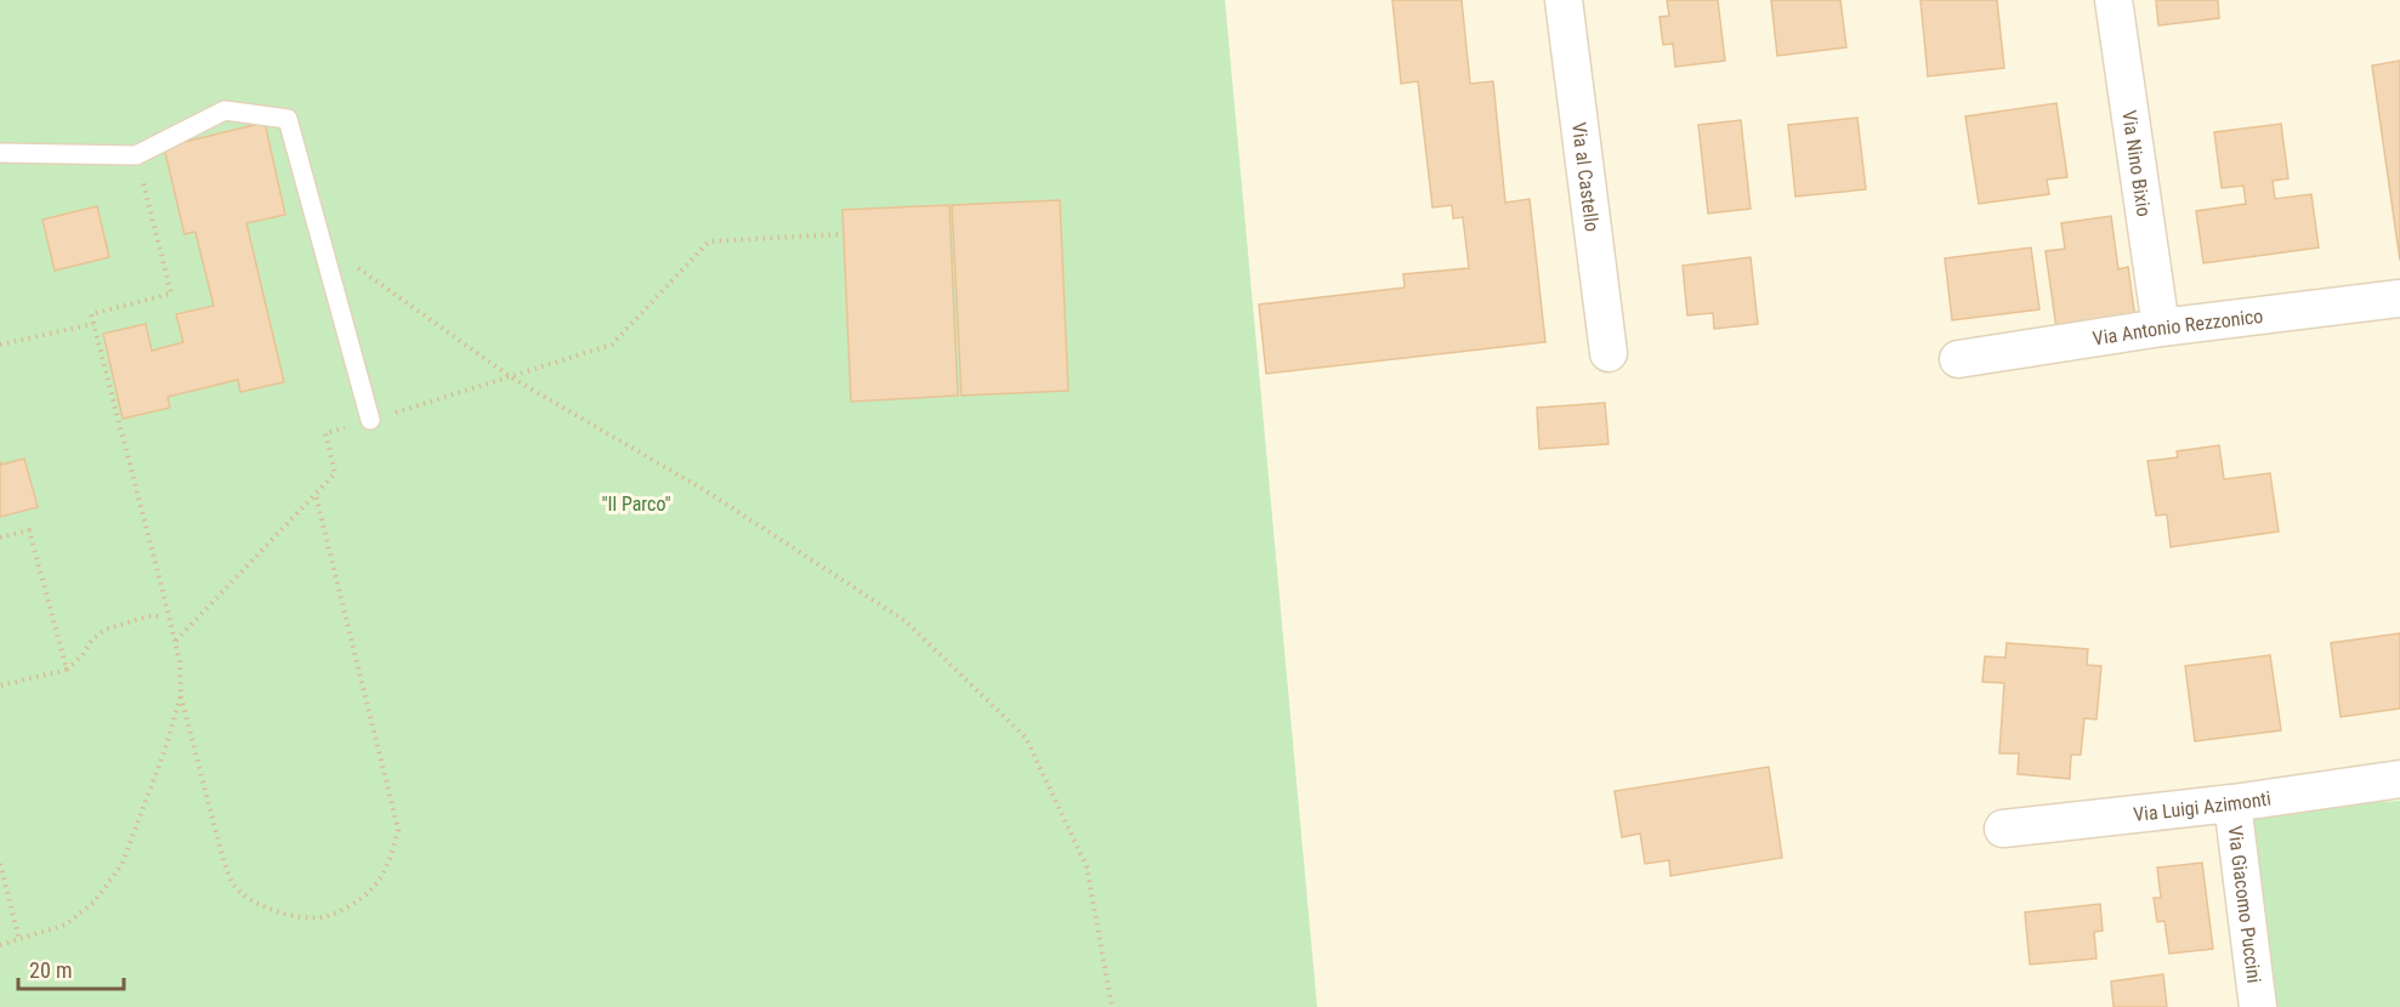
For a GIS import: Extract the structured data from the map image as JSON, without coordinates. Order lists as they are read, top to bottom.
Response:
{
  "streets": {
    "street": [
      "Via Nino Bixio",
      "Via al Castello",
      "Via Antonio Rezzonico",
      "Via Luigi Azimonti",
      "Via Giacomo Puccini"
    ]
  },
  "crossings": [
    ["Via Nino Bixio", "Via Antonio Rezzonico"],
    ["Via Luigi Azimonti", "Via Giacomo Puccini"]
  ],
  "parks": ["\"Il Parco\""],
  "scale_bar": "20 m"
}
